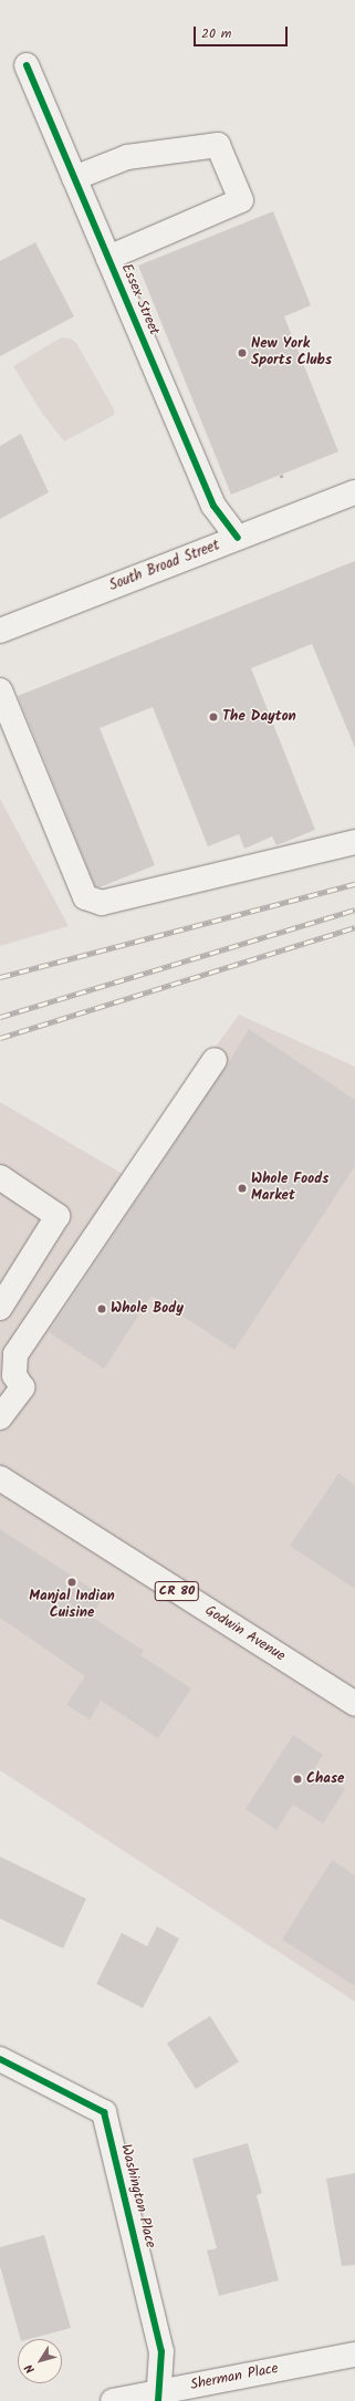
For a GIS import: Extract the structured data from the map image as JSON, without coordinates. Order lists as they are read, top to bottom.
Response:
{
  "streets": {
    "street": [
      "Essex Street",
      "South Broad Street",
      "CR 80",
      "Godwin Avenue",
      "Washington Place",
      "Sherman Place"
    ]
  },
  "crossings": [
    ["Essex Street", "South Broad Street"],
    ["Washington Place", "Sherman Place"]
  ],
  "places": [
    "New York Sports Clubs",
    "The Dayton",
    "Whole Foods Market",
    "Whole Body",
    "Manjal Indian Cuisine",
    "Chase"
  ],
  "scale_bar": "20 m",
  "north": "bottom left"
}
